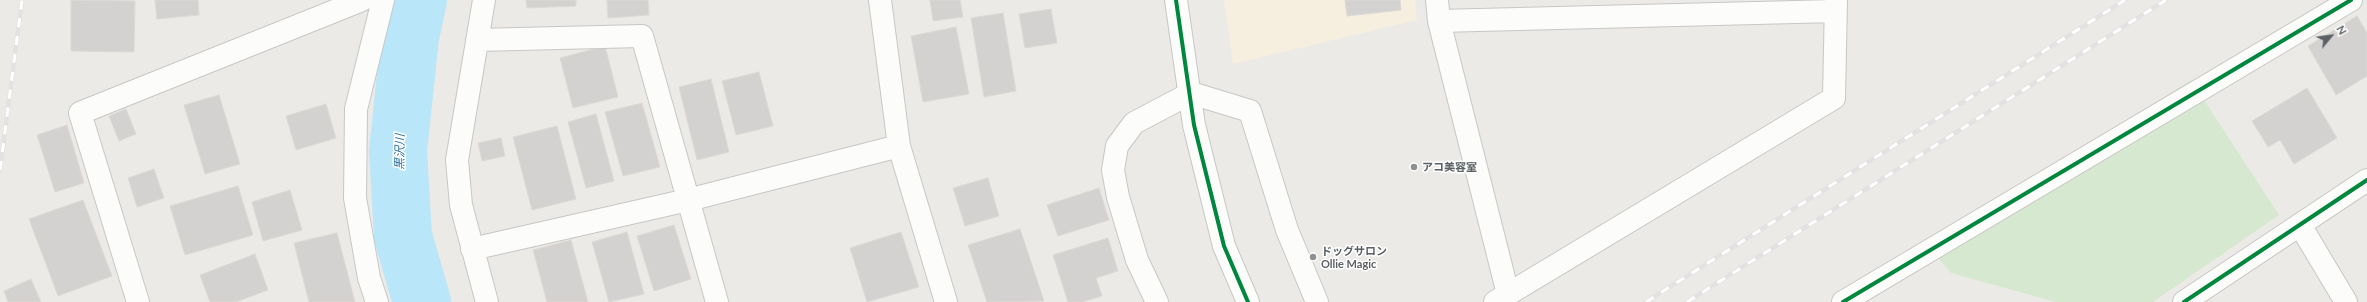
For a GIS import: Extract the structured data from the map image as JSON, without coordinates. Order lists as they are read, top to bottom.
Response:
{
  "water": ["黒沢川"],
  "places": ["アコ美容室", "ドッグサロン Ollie Magic"],
  "north": "top right"
}
